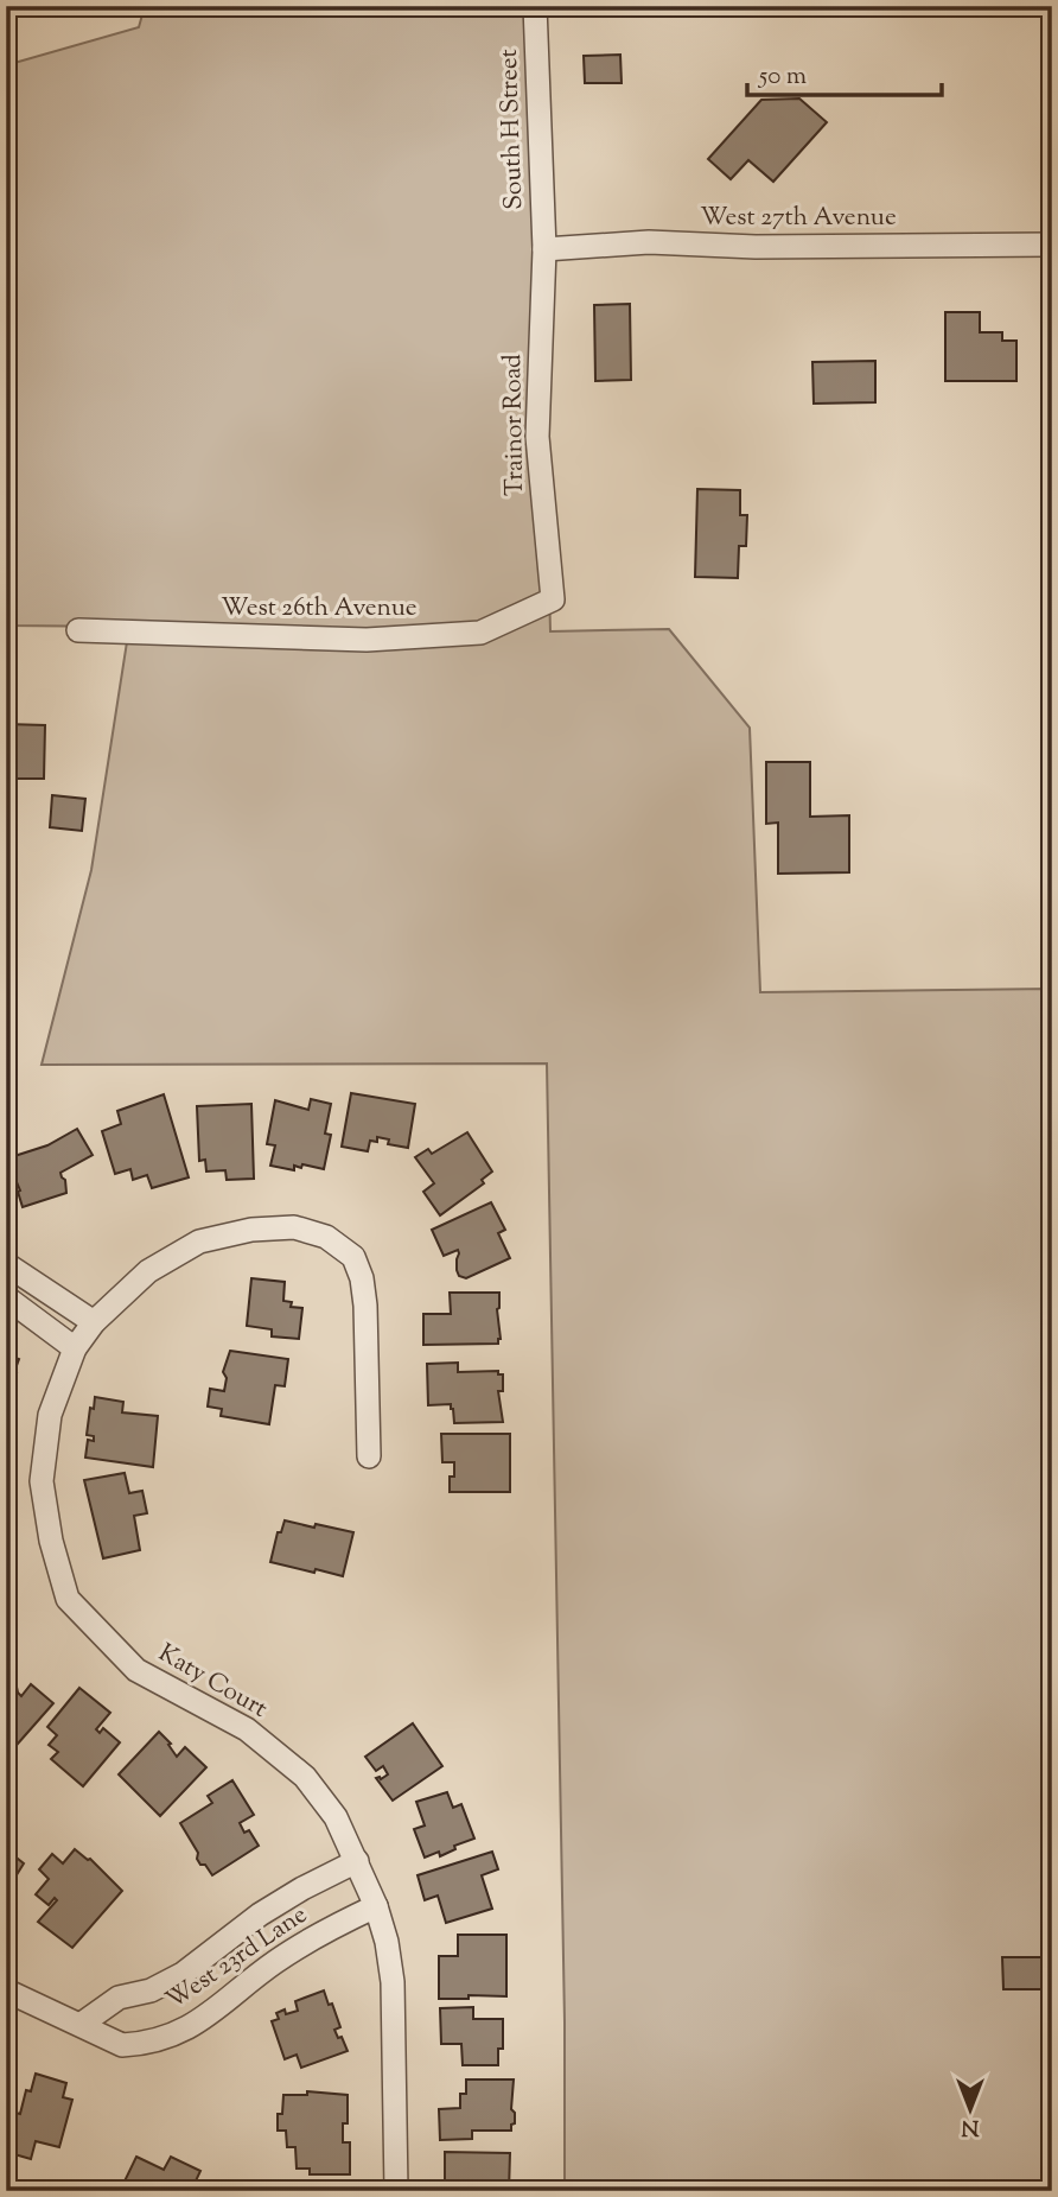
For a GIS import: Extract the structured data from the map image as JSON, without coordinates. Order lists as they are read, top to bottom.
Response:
{
  "streets": {
    "street": [
      "South H Street",
      "West 27th Avenue",
      "Trainor Road",
      "West 26th Avenue",
      "Katy Court",
      "West 23rd Lane"
    ]
  },
  "crossings": [
    ["South H Street", "West 27th Avenue"],
    ["South H Street", "Trainor Road"],
    ["West 27th Avenue", "Trainor Road"],
    ["Trainor Road", "West 26th Avenue"],
    ["Katy Court", "West 23rd Lane"]
  ],
  "scale_bar": "50 m",
  "north": "bottom"
}
